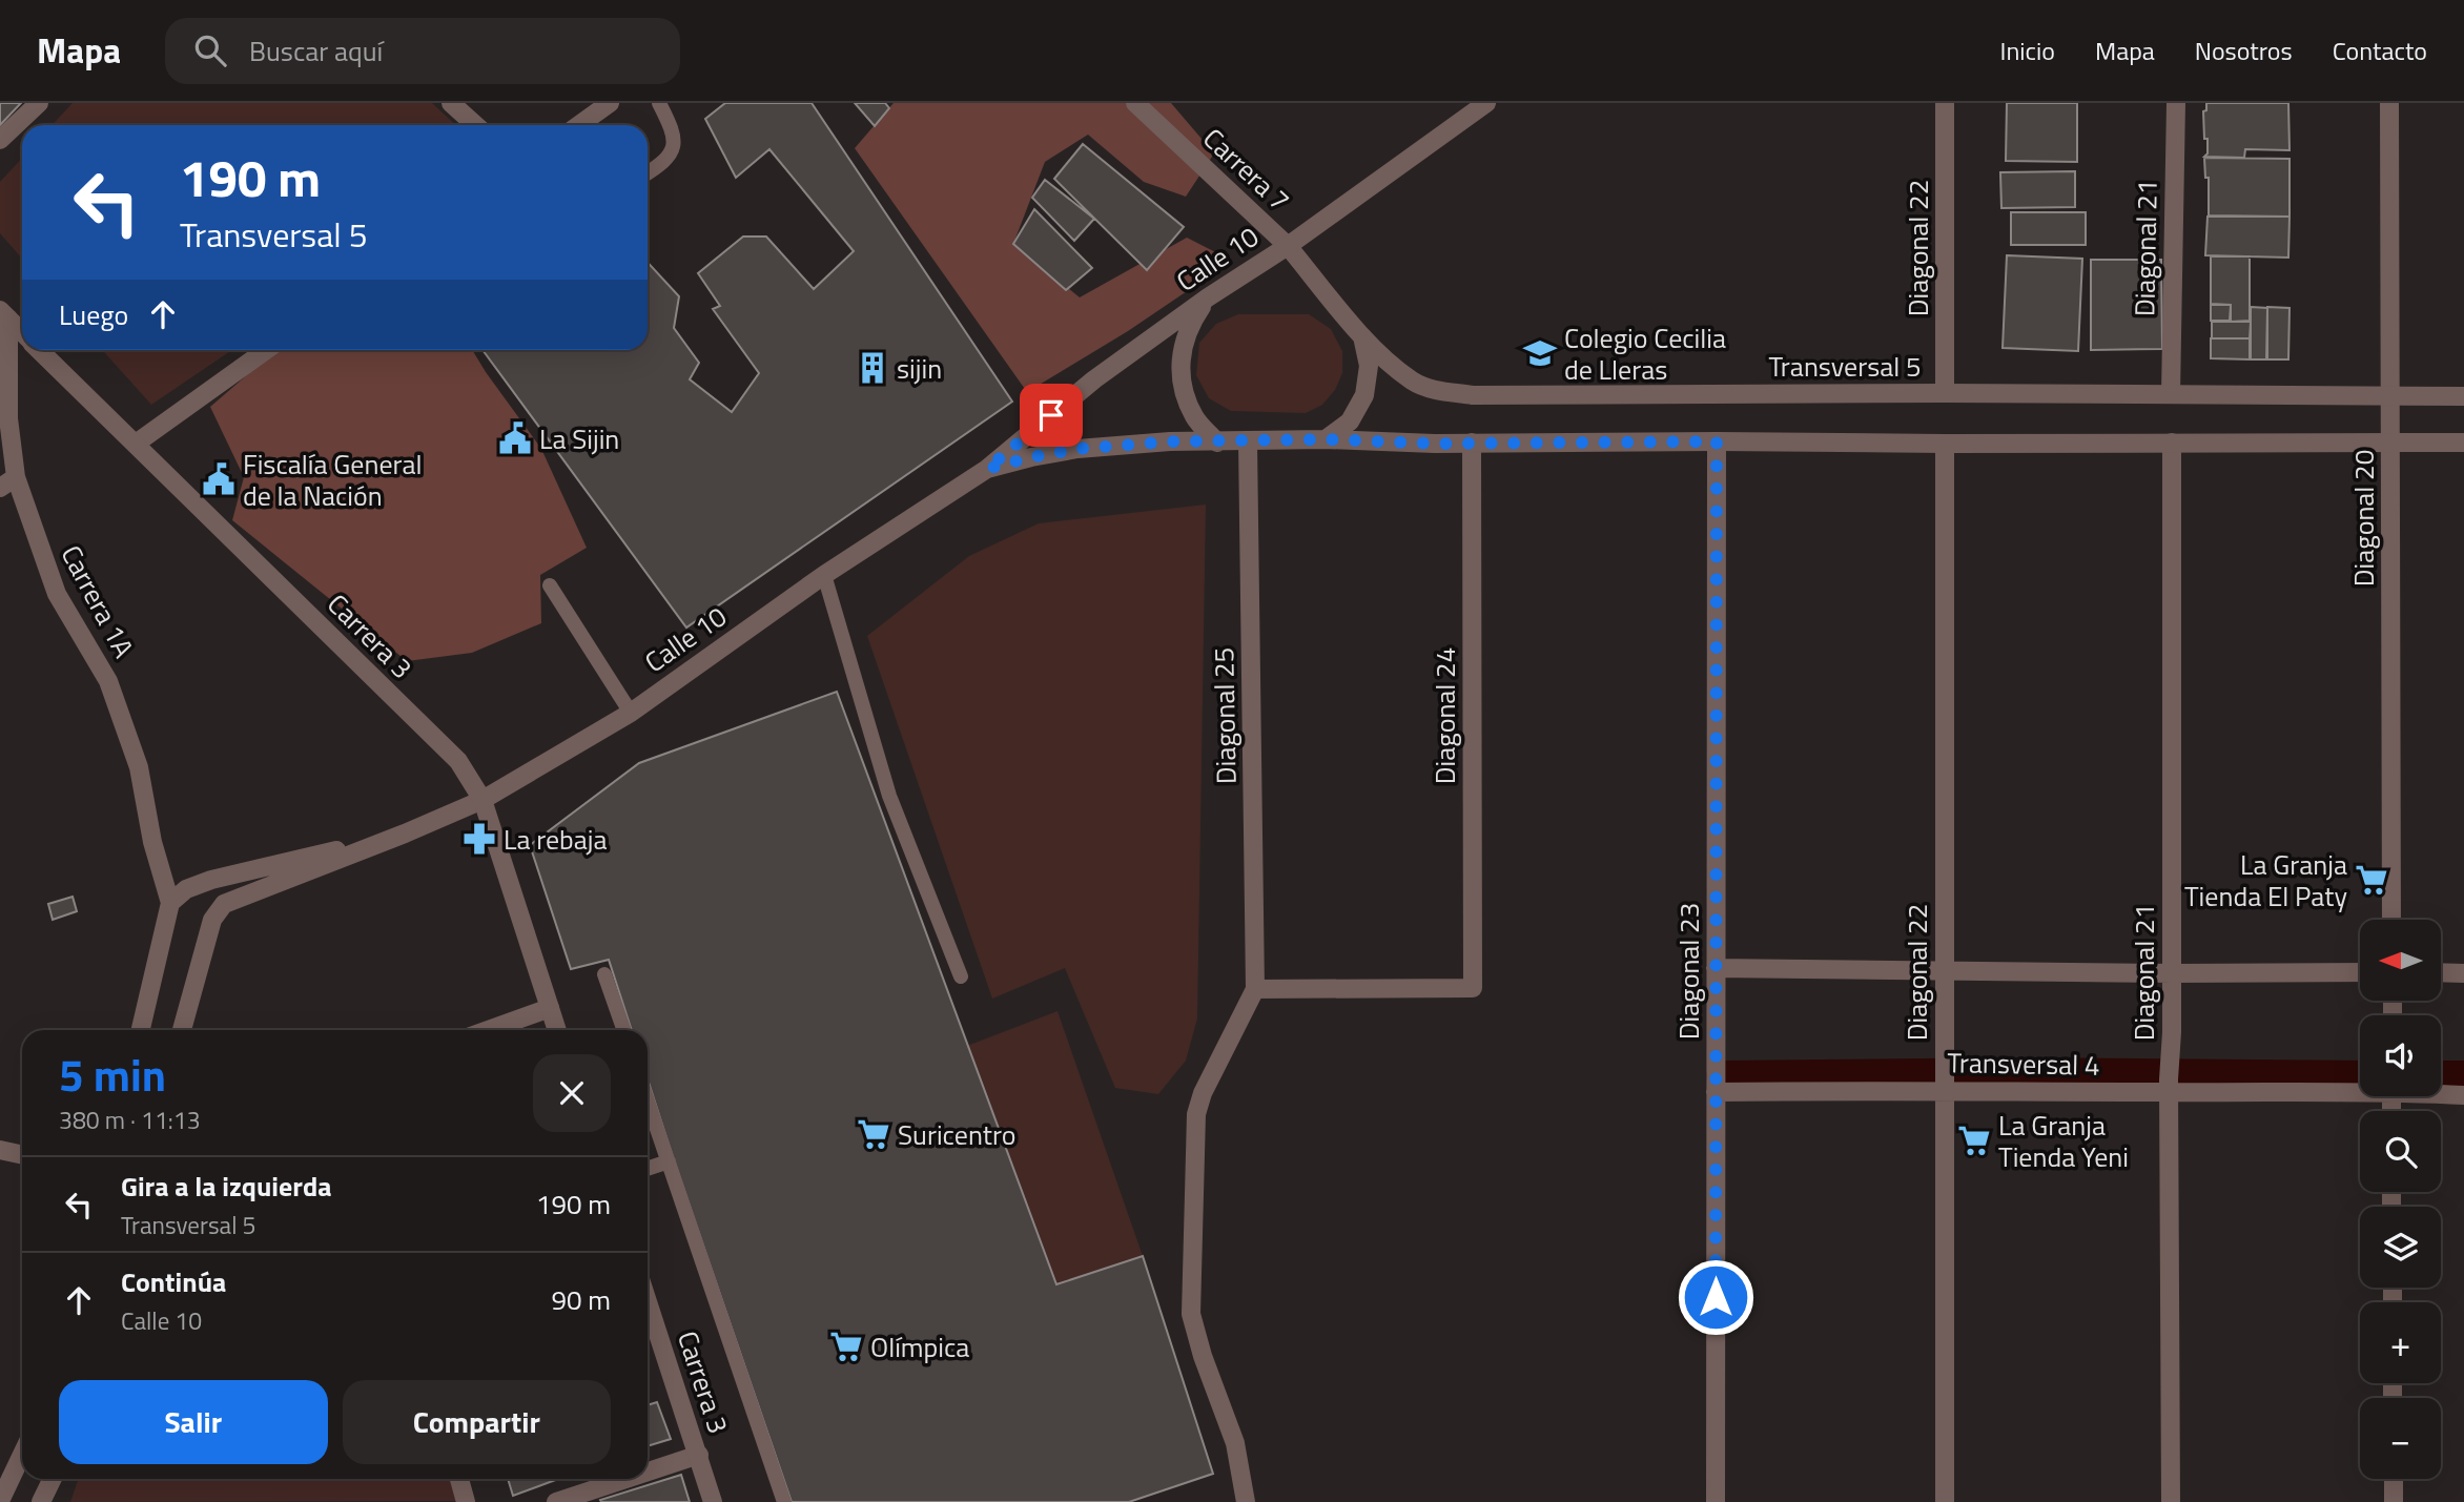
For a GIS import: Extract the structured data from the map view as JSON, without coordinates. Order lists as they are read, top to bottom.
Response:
{
  "streets": {
    "street": [
      "Carrera 7",
      "Diagonal 22",
      "Diagonal 21",
      "Calle 10",
      "Transversal 5",
      "Diagonal 20",
      "Carrera 1A",
      "Carrera 3",
      "Diagonal 25",
      "Diagonal 24",
      "Diagonal 23",
      "Transversal 4"
    ]
  },
  "crossings": [
    ["Carrera 7", "Calle 10"],
    ["Carrera 7", "Transversal 5"],
    ["Carrera 7", "Diagonal 25"],
    ["Diagonal 22", "Transversal 5"],
    ["Diagonal 22", "Transversal 4"],
    ["Diagonal 21", "Transversal 5"],
    ["Diagonal 21", "Transversal 4"],
    ["Calle 10", "Transversal 5"],
    ["Calle 10", "Carrera 3"],
    ["Calle 10", "Diagonal 25"],
    ["Transversal 5", "Diagonal 20"],
    ["Transversal 5", "Diagonal 25"],
    ["Carrera 1A", "Carrera 3"],
    ["Diagonal 25", "Diagonal 24"],
    ["Diagonal 23", "Transversal 4"]
  ],
  "places": {
    "school or university": ["Colegio Cecilia de Lleras"],
    "building": ["sijin"],
    "public building": ["La Sijin", "Fiscalía General de la Nación"],
    "pharmacy": ["La rebaja"],
    "supermarket": [
      "La Granja Tienda El Paty",
      "Suricentro",
      "La Granja Tienda Yeni",
      "Olímpica"
    ]
  },
  "north": "left",
  "page": {
    "header": "Mapa",
    "search": "Buscar aquí",
    "nav": [
      "Inicio",
      "Mapa",
      "Nosotros",
      "Contacto"
    ],
    "turn": ["190 m", "Transversal 5"],
    "then": "Luego",
    "map_buttons": ["+", "−"],
    "heading": ["5 min", "380 m · 11:13"],
    "list": [
      {
        "name": "Gira a la izquierda",
        "note": "Transversal 5",
        "value": "190 m"
      },
      {
        "name": "Continúa",
        "note": "Calle 10",
        "value": "90 m"
      }
    ],
    "buttons": ["Salir", "Compartir"]
  }
}
